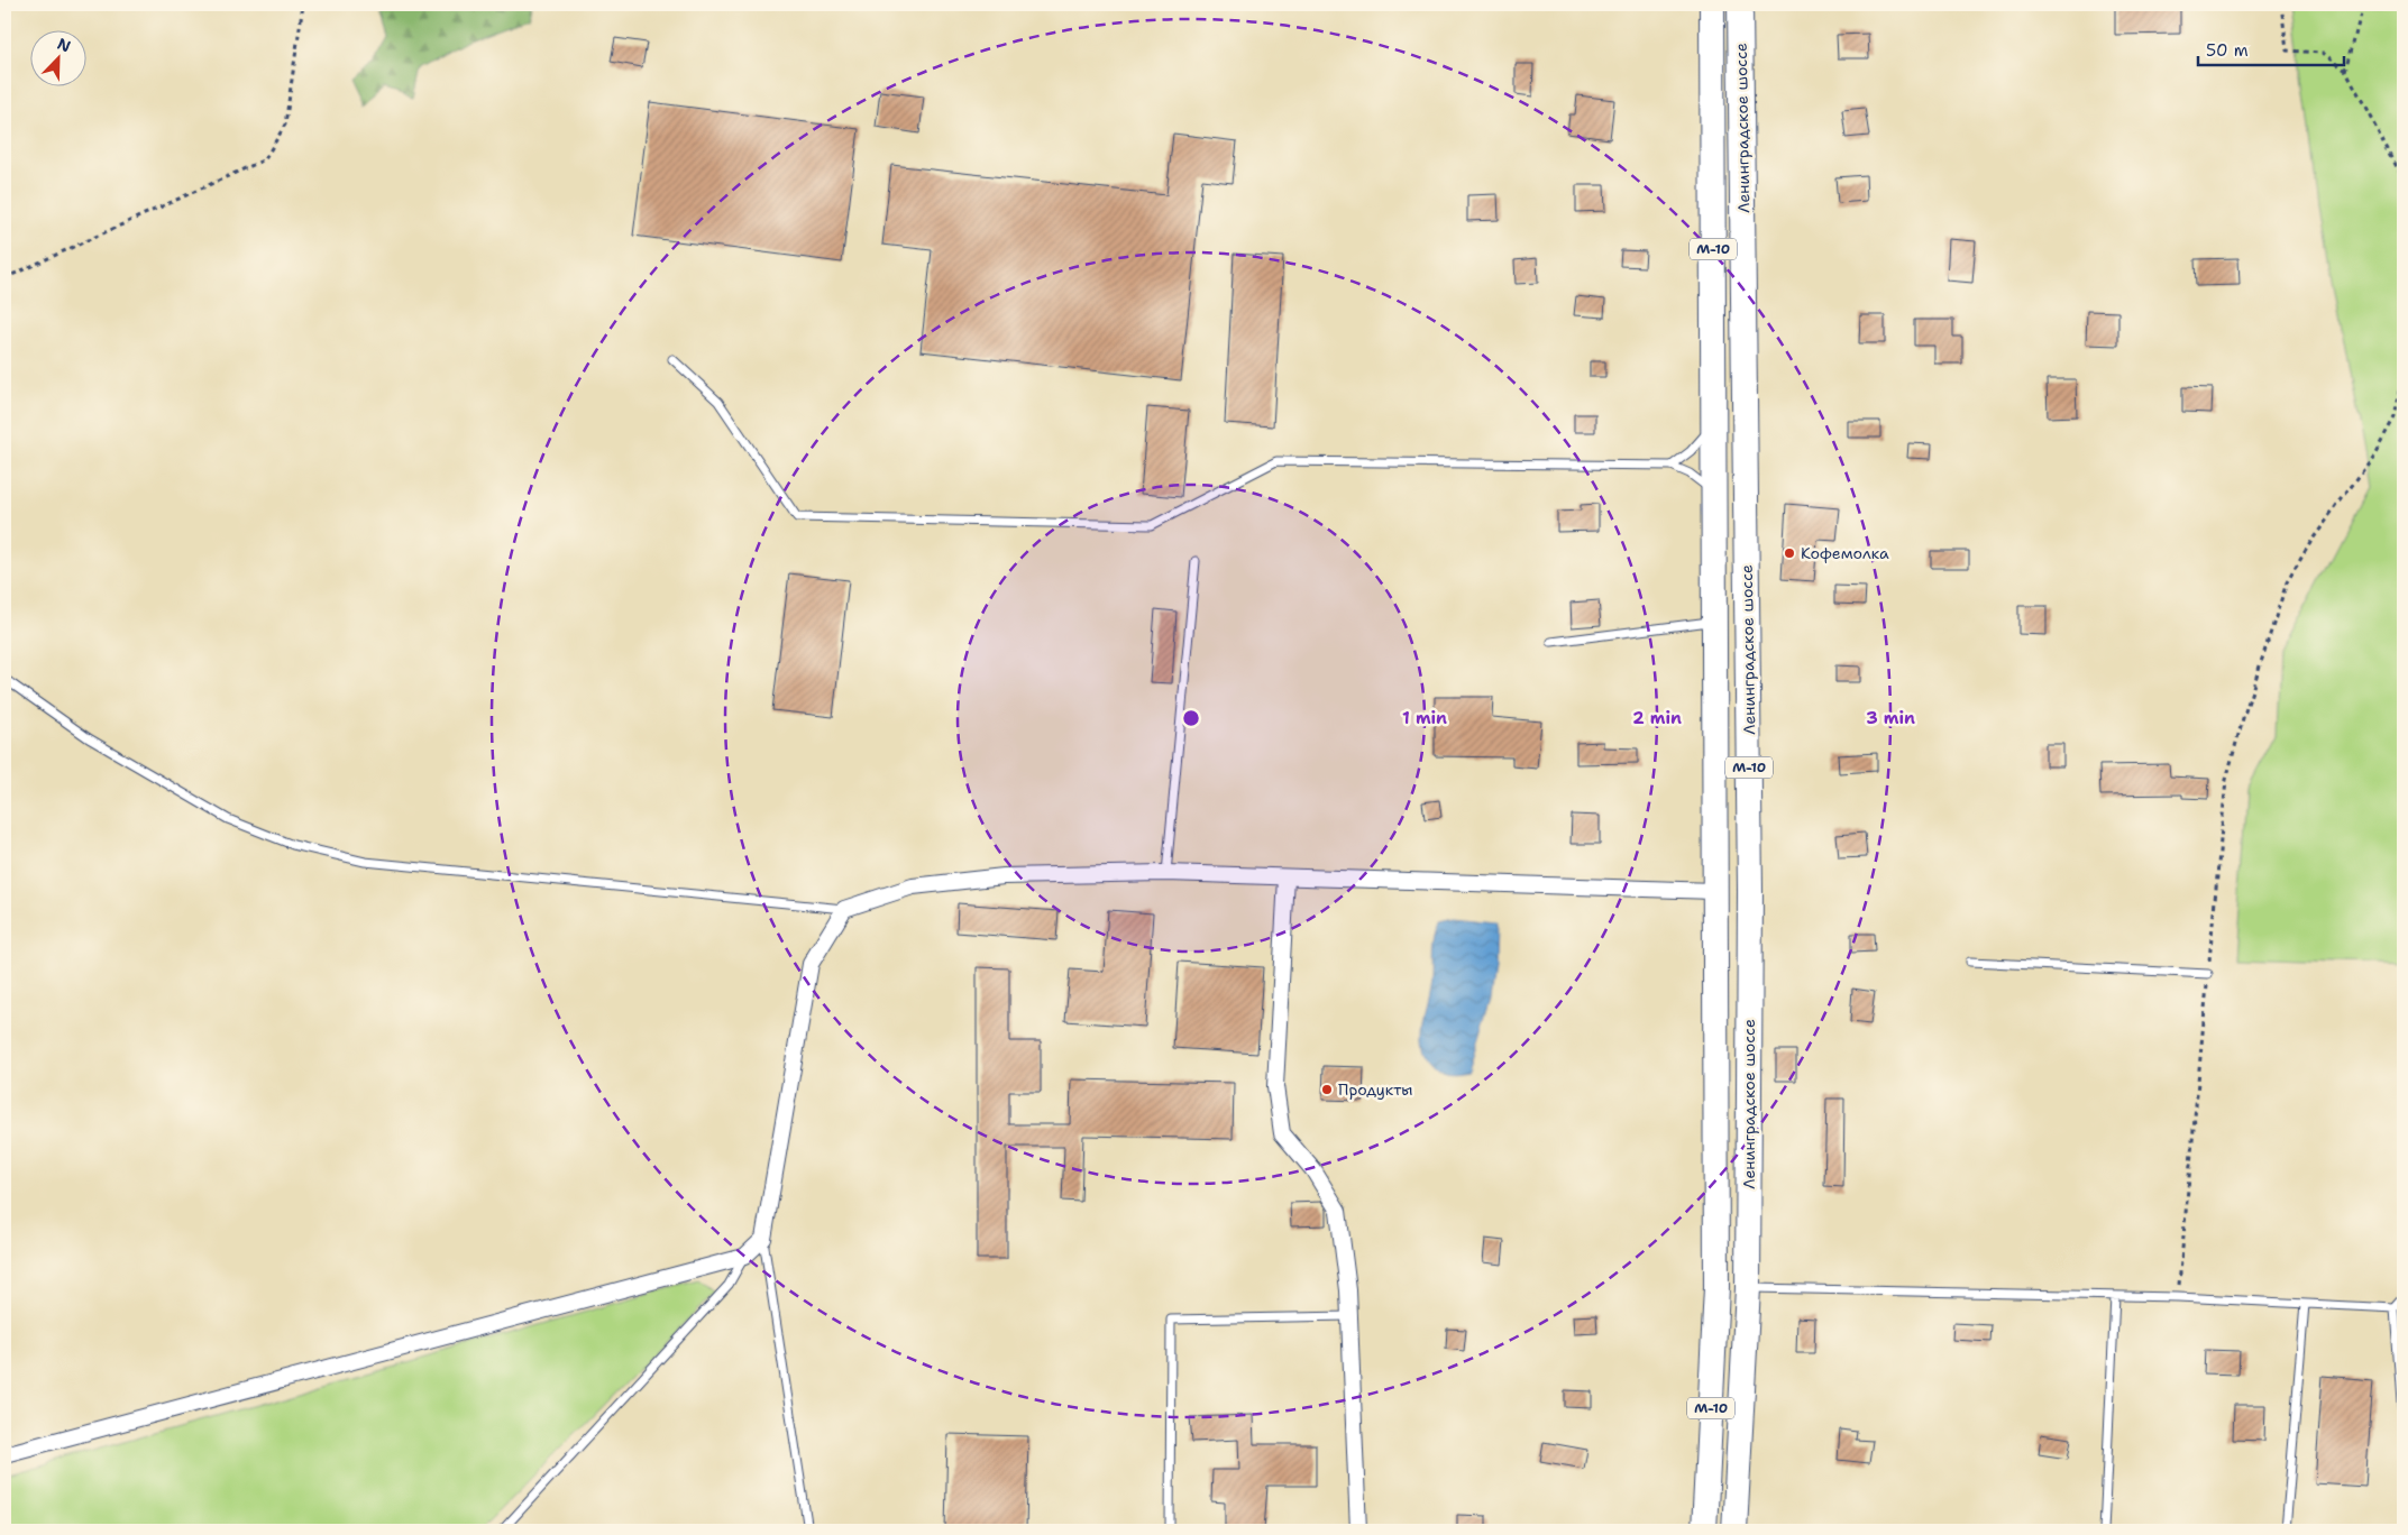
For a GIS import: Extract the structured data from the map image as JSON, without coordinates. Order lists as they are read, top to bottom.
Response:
{
  "streets": {
    "highway": ["Ленинградское шоссе", "М-10"]
  },
  "places": ["Кофемолка", "Продукты"],
  "scale_bar": "50 m",
  "north": "top right",
  "rings": ["1 min", "2 min", "3 min"]
}
